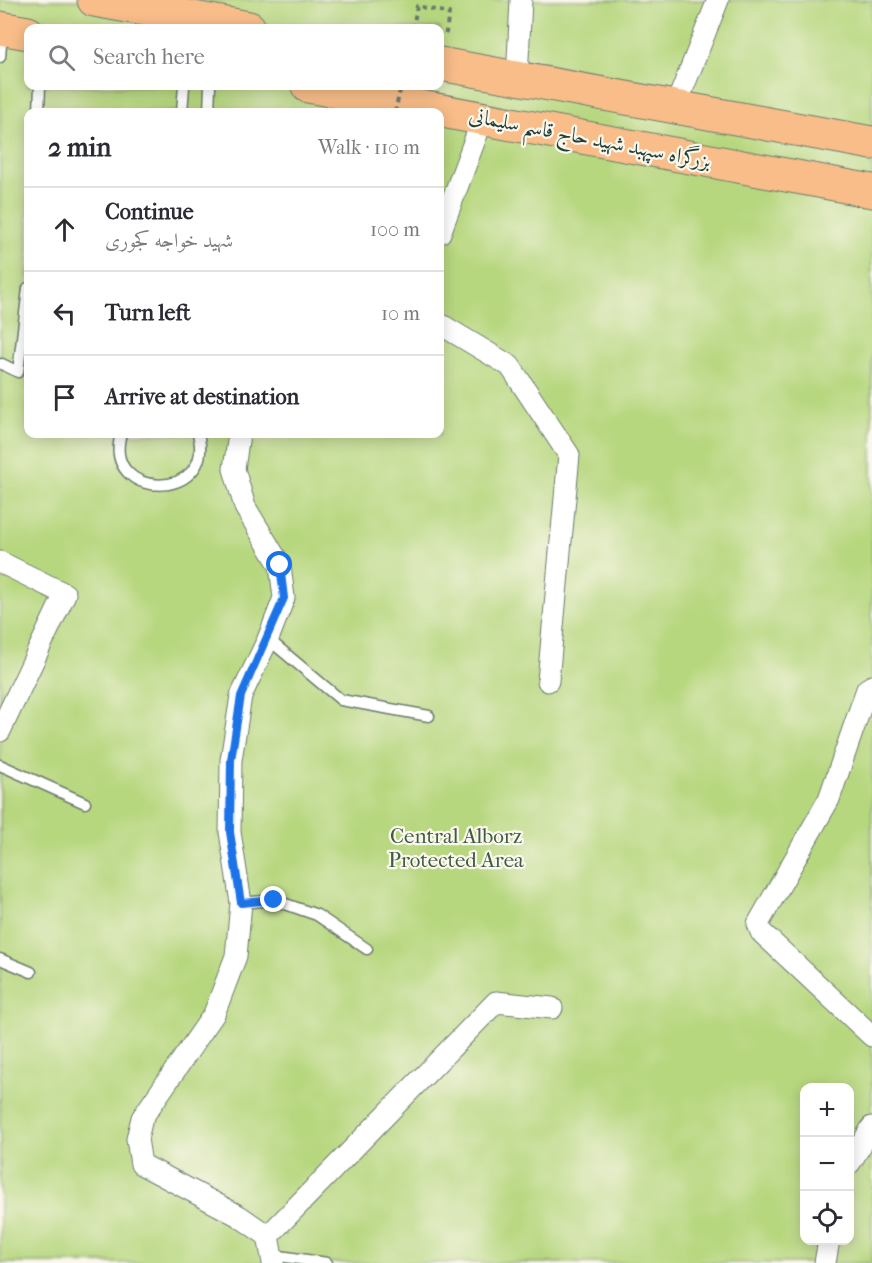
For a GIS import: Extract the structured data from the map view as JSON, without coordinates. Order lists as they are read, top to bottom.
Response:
{
  "streets": {
    "highway": ["بزرگراه سپهبد شهید حاج قاسم سلیمانی"]
  },
  "parks": ["Central Alborz Protected Area"],
  "page": {
    "search": "Search here",
    "heading": ["2 min", "Walk · 110 m"],
    "list": [
      ["Continue", "شهید خواجه کجوری", "100 m"],
      ["Turn left", "10 m"],
      "Arrive at destination"
    ],
    "map_buttons": ["+", "−"]
  }
}
